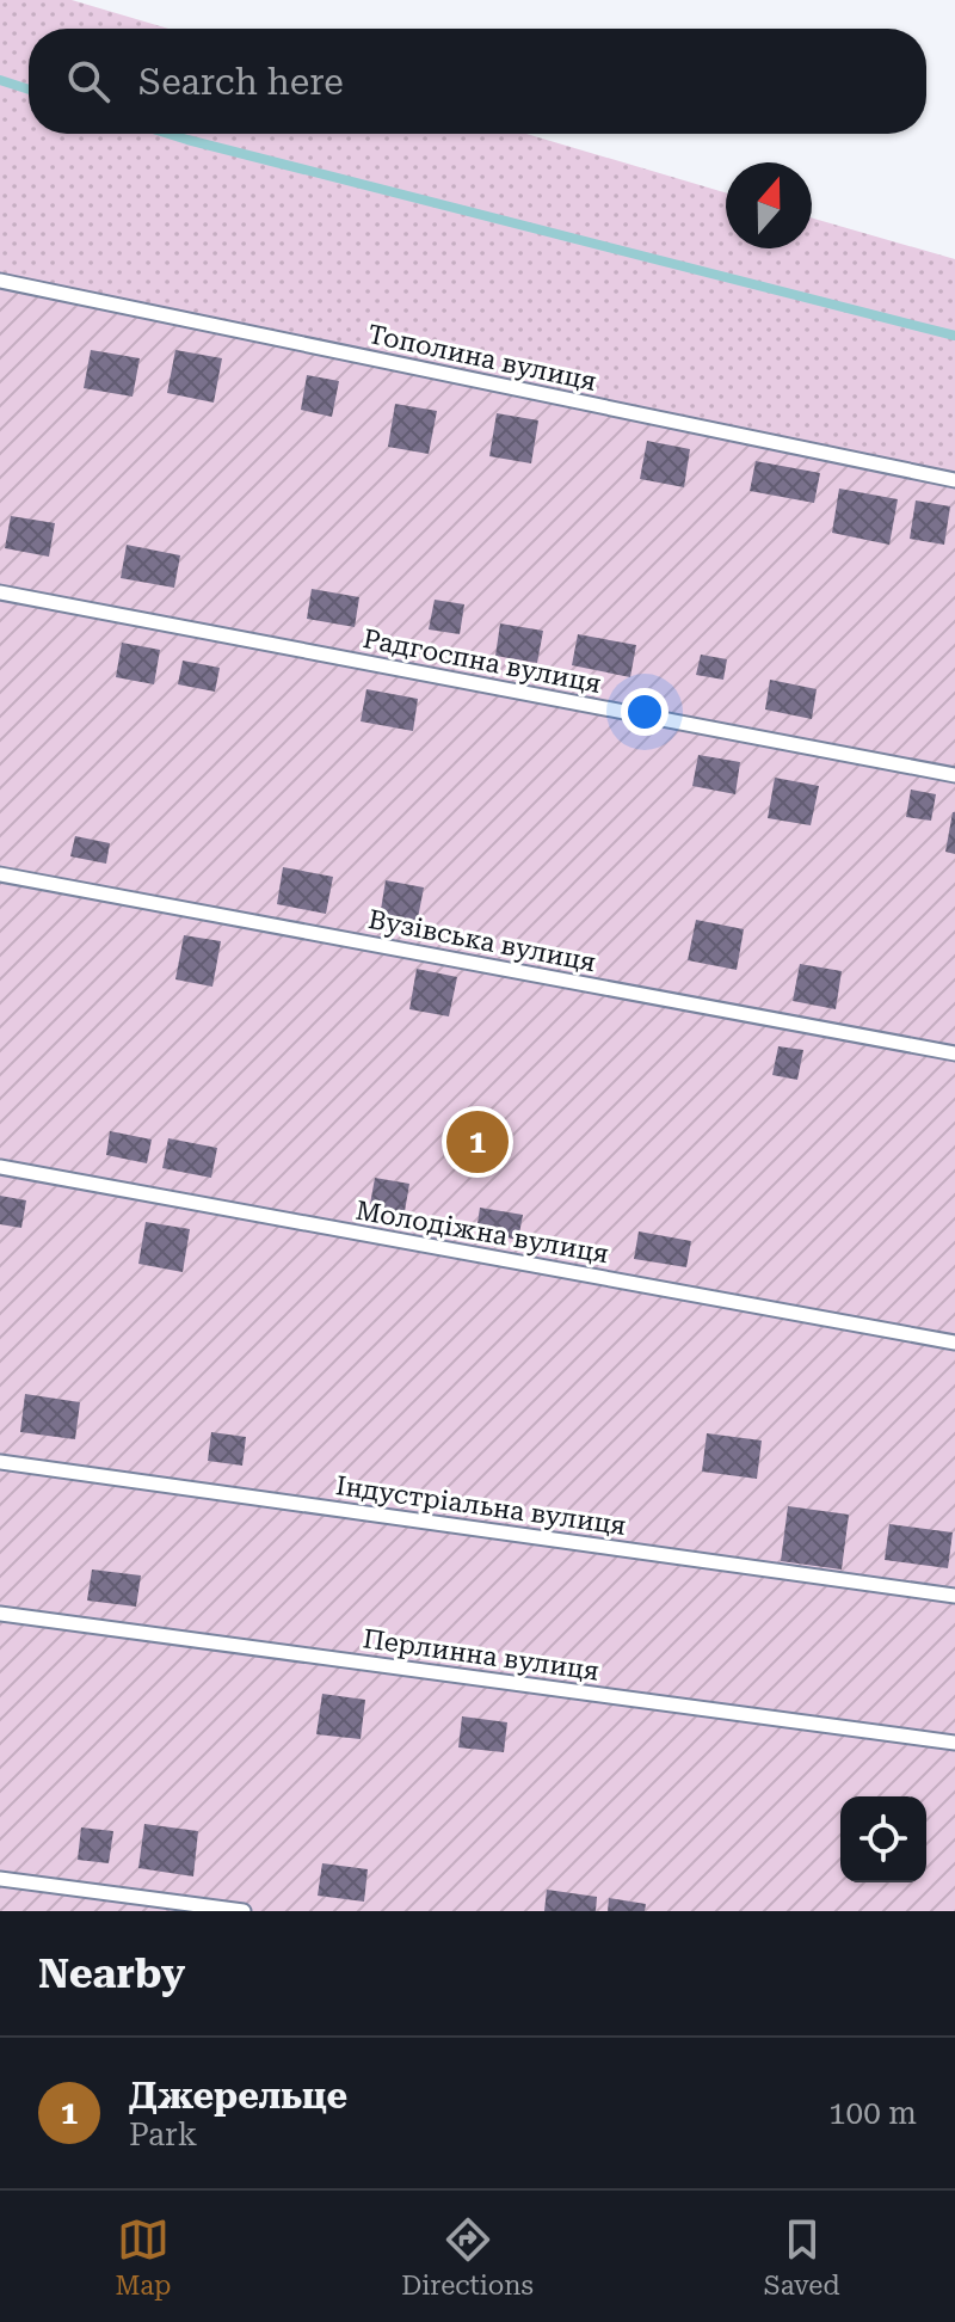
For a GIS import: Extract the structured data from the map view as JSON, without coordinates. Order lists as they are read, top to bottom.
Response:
{
  "streets": {
    "lane": [
      "Тополина вулиця",
      "Радгоспна вулиця",
      "Вузівська вулиця",
      "Молодіжна вулиця",
      "Індустріальна вулиця",
      "Перлинна вулиця"
    ]
  },
  "north": "top",
  "page": {
    "search": "Search here",
    "pins": "1",
    "heading": "Nearby",
    "list": [
      {
        "mark": "1",
        "name": "Джерельце",
        "note": "Park",
        "value": "100 m"
      }
    ],
    "nav": ["Map", "Directions", "Saved"]
  }
}
